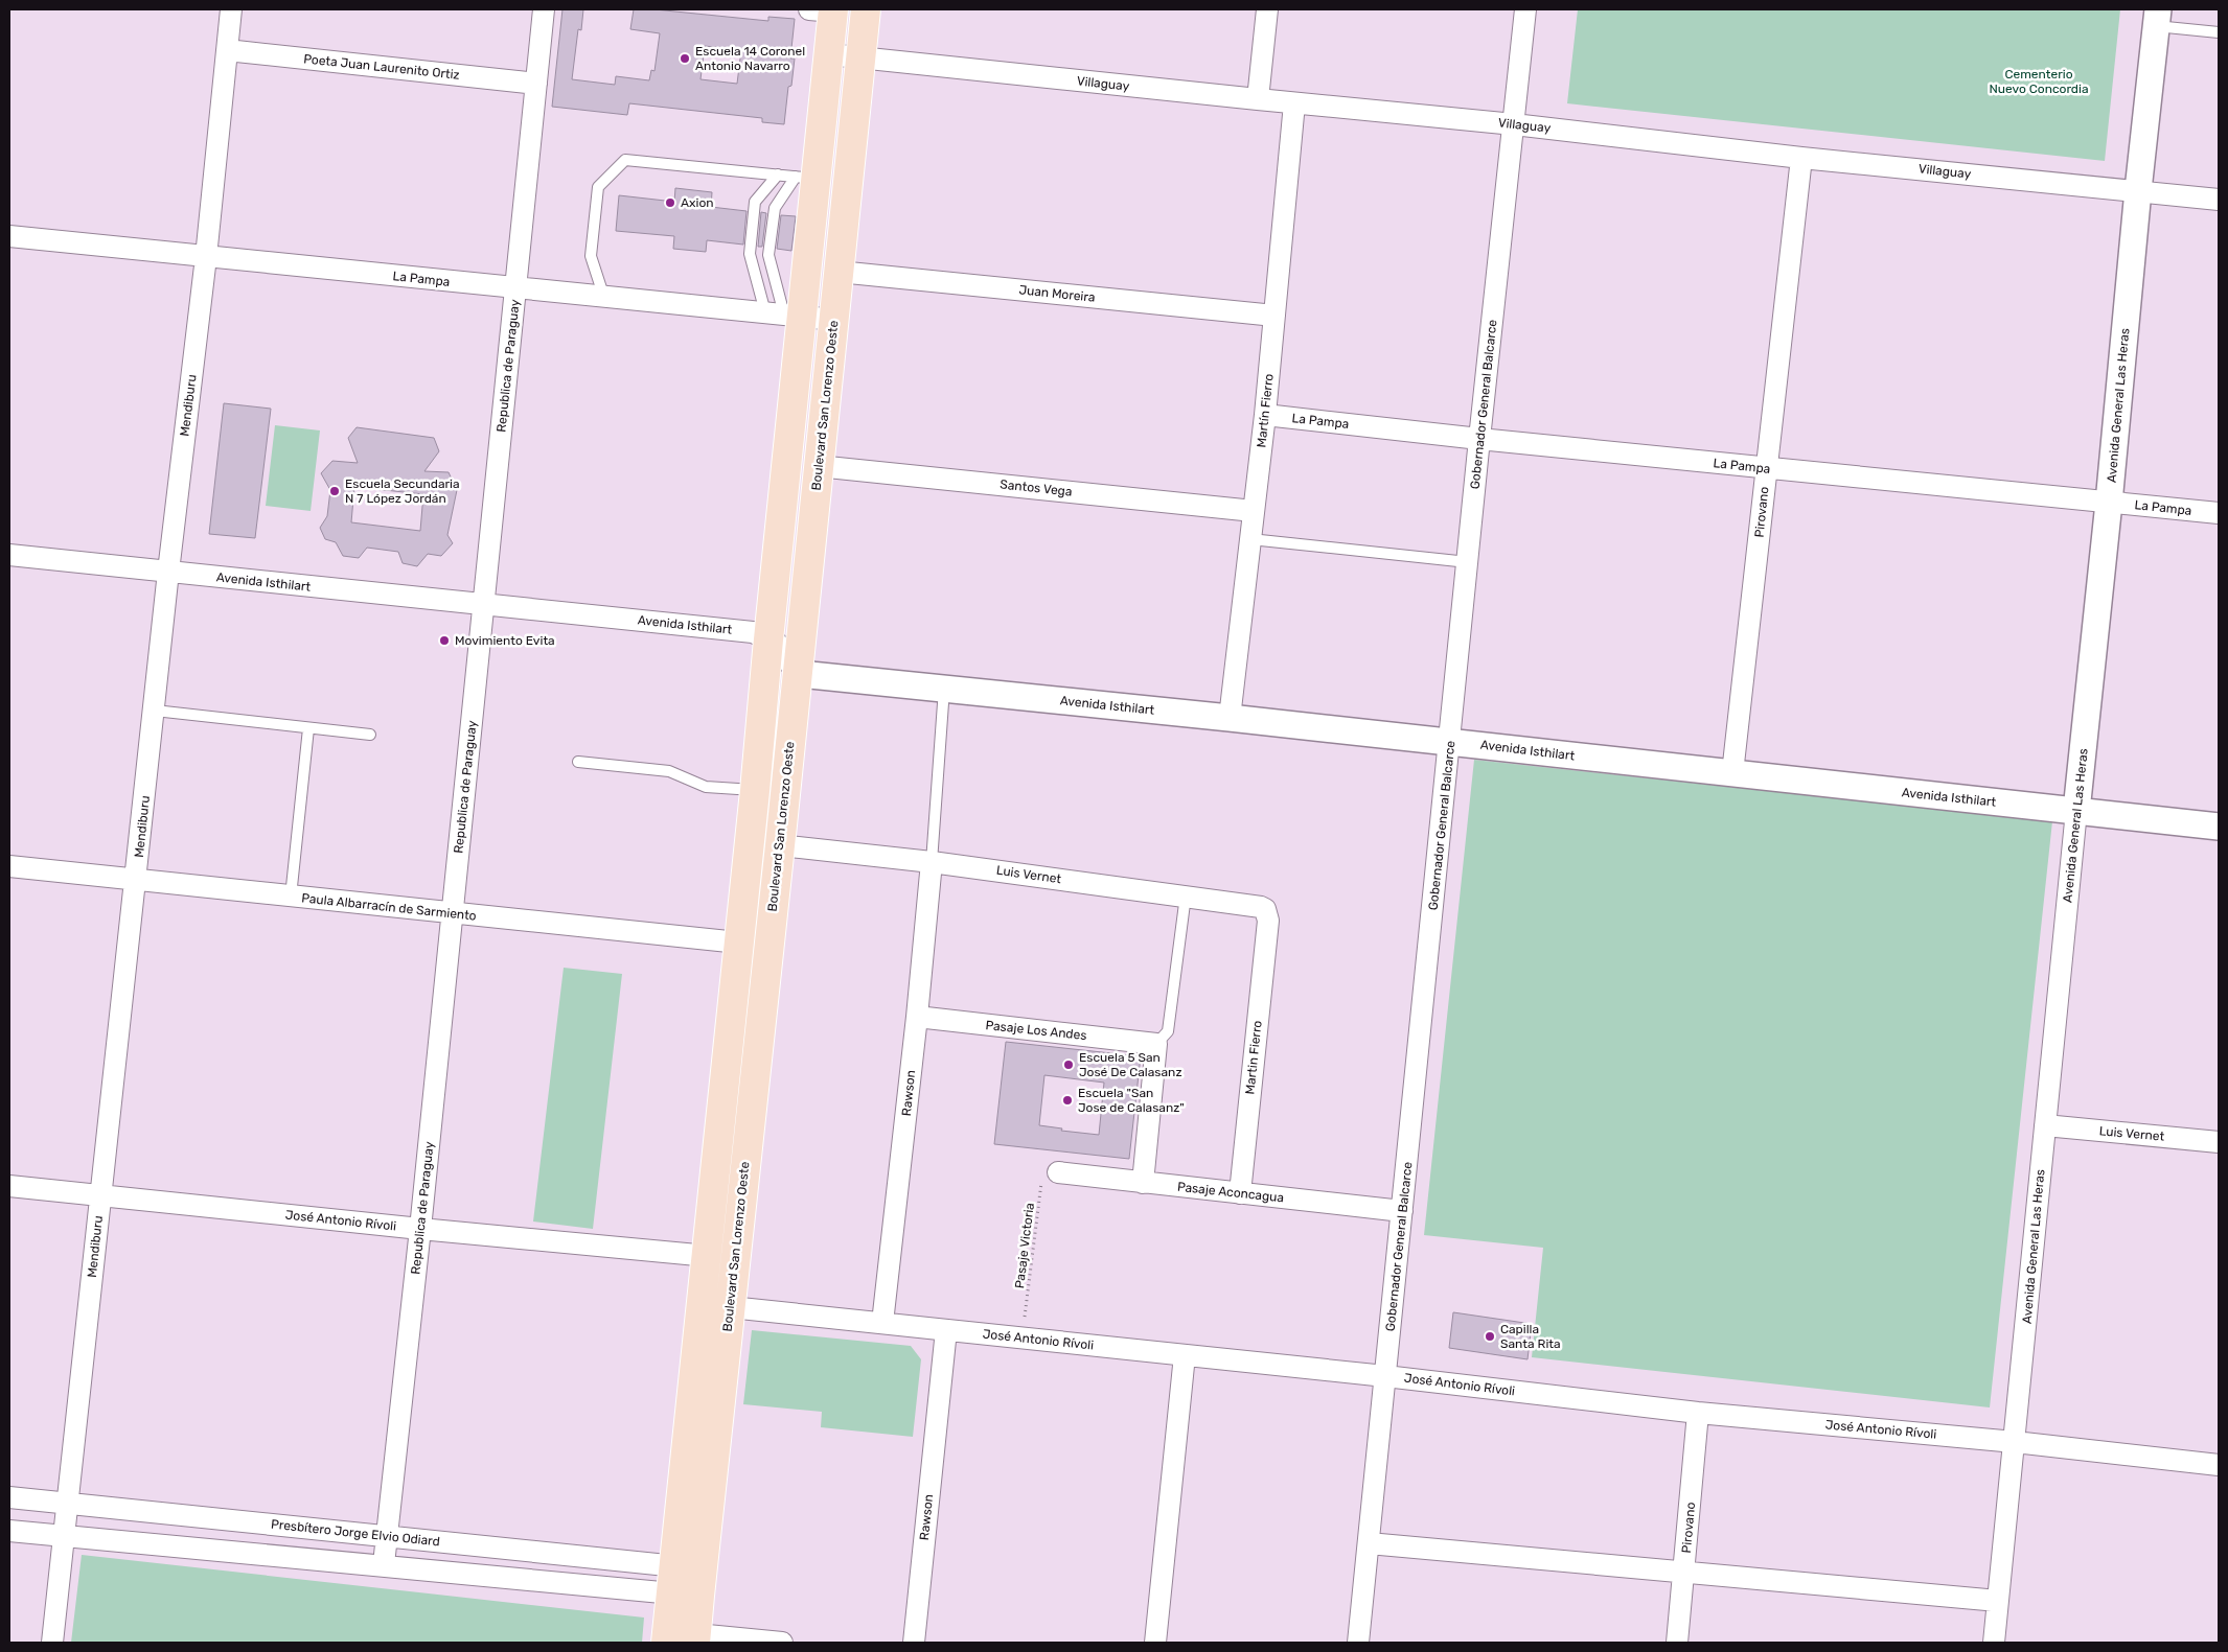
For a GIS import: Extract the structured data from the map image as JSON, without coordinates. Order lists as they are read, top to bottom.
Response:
{
  "streets": {
    "main road": ["Boulevard San Lorenzo Oeste"],
    "street": [
      "Poeta Juan Laurenito Ortiz",
      "Villaguay",
      "La Pampa",
      "Juan Moreira",
      "Republica de Paraguay",
      "Gobernador General Balcarce",
      "Mendiburu",
      "Avenida General Las Heras",
      "Martín Fierro",
      "Santos Vega",
      "Pirovano",
      "Avenida Isthilart",
      "Luis Vernet",
      "Paula Albarracín de Sarmiento",
      "Pasaje Los Andes",
      "Martin Fierro",
      "Rawson",
      "Pasaje Aconcagua",
      "José Antonio Rívoli",
      "Presbítero Jorge Elvio Odiard"
    ],
    "path": ["Pasaje Victoria"]
  },
  "crossings": [
    ["Poeta Juan Laurenito Ortiz", "Republica de Paraguay"],
    ["Poeta Juan Laurenito Ortiz", "Mendiburu"],
    ["Villaguay", "Gobernador General Balcarce"],
    ["Villaguay", "Boulevard San Lorenzo Oeste"],
    ["Villaguay", "Avenida General Las Heras"],
    ["Villaguay", "Martín Fierro"],
    ["Villaguay", "Pirovano"],
    ["La Pampa", "Republica de Paraguay"],
    ["La Pampa", "Gobernador General Balcarce"],
    ["La Pampa", "Mendiburu"],
    ["La Pampa", "Boulevard San Lorenzo Oeste"],
    ["La Pampa", "Avenida General Las Heras"],
    ["La Pampa", "Martín Fierro"],
    ["La Pampa", "Pirovano"],
    ["Juan Moreira", "Boulevard San Lorenzo Oeste"],
    ["Juan Moreira", "Martín Fierro"],
    ["Republica de Paraguay", "Avenida Isthilart"],
    ["Republica de Paraguay", "Paula Albarracín de Sarmiento"],
    ["Republica de Paraguay", "José Antonio Rívoli"],
    ["Republica de Paraguay", "Presbítero Jorge Elvio Odiard"],
    ["Gobernador General Balcarce", "Avenida Isthilart"],
    ["Gobernador General Balcarce", "Pasaje Aconcagua"],
    ["Gobernador General Balcarce", "José Antonio Rívoli"],
    ["Mendiburu", "Avenida Isthilart"],
    ["Mendiburu", "Paula Albarracín de Sarmiento"],
    ["Mendiburu", "José Antonio Rívoli"],
    ["Mendiburu", "Presbítero Jorge Elvio Odiard"],
    ["Boulevard San Lorenzo Oeste", "Santos Vega"],
    ["Boulevard San Lorenzo Oeste", "Avenida Isthilart"],
    ["Boulevard San Lorenzo Oeste", "Luis Vernet"],
    ["Boulevard San Lorenzo Oeste", "Paula Albarracín de Sarmiento"],
    ["Boulevard San Lorenzo Oeste", "José Antonio Rívoli"],
    ["Boulevard San Lorenzo Oeste", "Presbítero Jorge Elvio Odiard"],
    ["Avenida General Las Heras", "Avenida Isthilart"],
    ["Avenida General Las Heras", "Luis Vernet"],
    ["Avenida General Las Heras", "José Antonio Rívoli"],
    ["Martín Fierro", "Santos Vega"],
    ["Martín Fierro", "Avenida Isthilart"],
    ["Pirovano", "Avenida Isthilart"],
    ["Pirovano", "José Antonio Rívoli"],
    ["Luis Vernet", "Martin Fierro"],
    ["Luis Vernet", "Rawson"],
    ["Pasaje Los Andes", "Rawson"],
    ["Martin Fierro", "Pasaje Aconcagua"],
    ["Rawson", "José Antonio Rívoli"],
    ["Pasaje Aconcagua", "Pasaje Victoria"],
    ["José Antonio Rívoli", "Pasaje Victoria"]
  ],
  "parks": ["Cementerio Nuevo Concordia"],
  "places": [
    "Escuela 14 Coronel Antonio Navarro",
    "Axion",
    "Escuela Secundaria N 7 López Jordán",
    "Movimiento Evita",
    "Escuela 5 San José De Calasanz",
    "Escuela \"San Jose de Calasanz\"",
    "Capilla Santa Rita"
  ]
}
